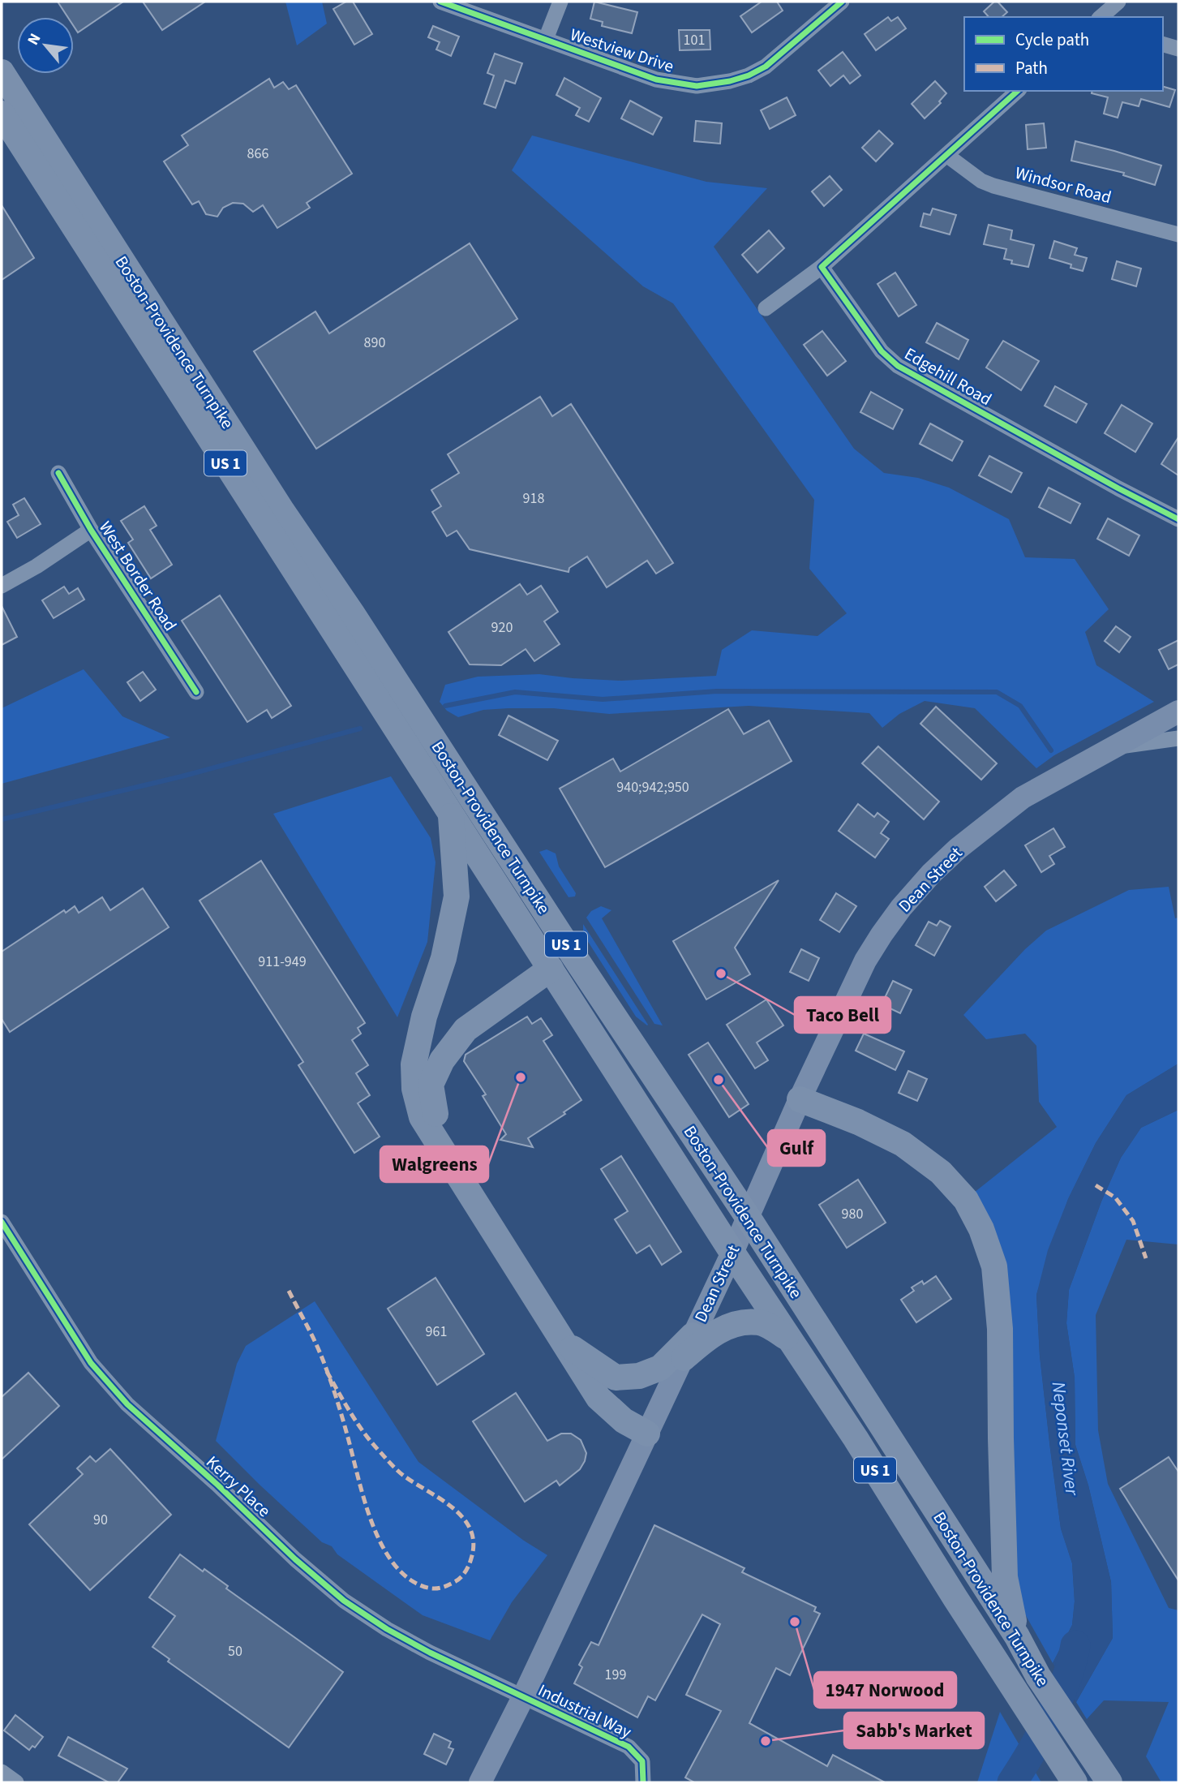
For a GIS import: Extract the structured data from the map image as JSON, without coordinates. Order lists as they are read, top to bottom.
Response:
{
  "streets": {
    "main road": ["Boston-Providence Turnpike", "US 1", "Dean Street"],
    "street": [
      "Westview Drive",
      "Windsor Road",
      "Edgehill Road",
      "West Border Road",
      "Kerry Place",
      "Industrial Way"
    ]
  },
  "crossings": [
    ["Boston-Providence Turnpike", "Dean Street"],
    ["Dean Street", "Kerry Place"],
    ["Dean Street", "Industrial Way"],
    ["Kerry Place", "Industrial Way"]
  ],
  "water": ["Neponset River"],
  "places": [
    "Taco Bell",
    "Walgreens",
    "Gulf",
    "1947 Norwood",
    "Sabb's Market"
  ],
  "house_numbers": [
    "101",
    "866",
    "890",
    "918",
    "920",
    "940;942;950",
    "911-949",
    "980",
    "961",
    "90",
    "50",
    "199"
  ],
  "legend": ["Cycle path", "Path"],
  "north": "top left"
}
